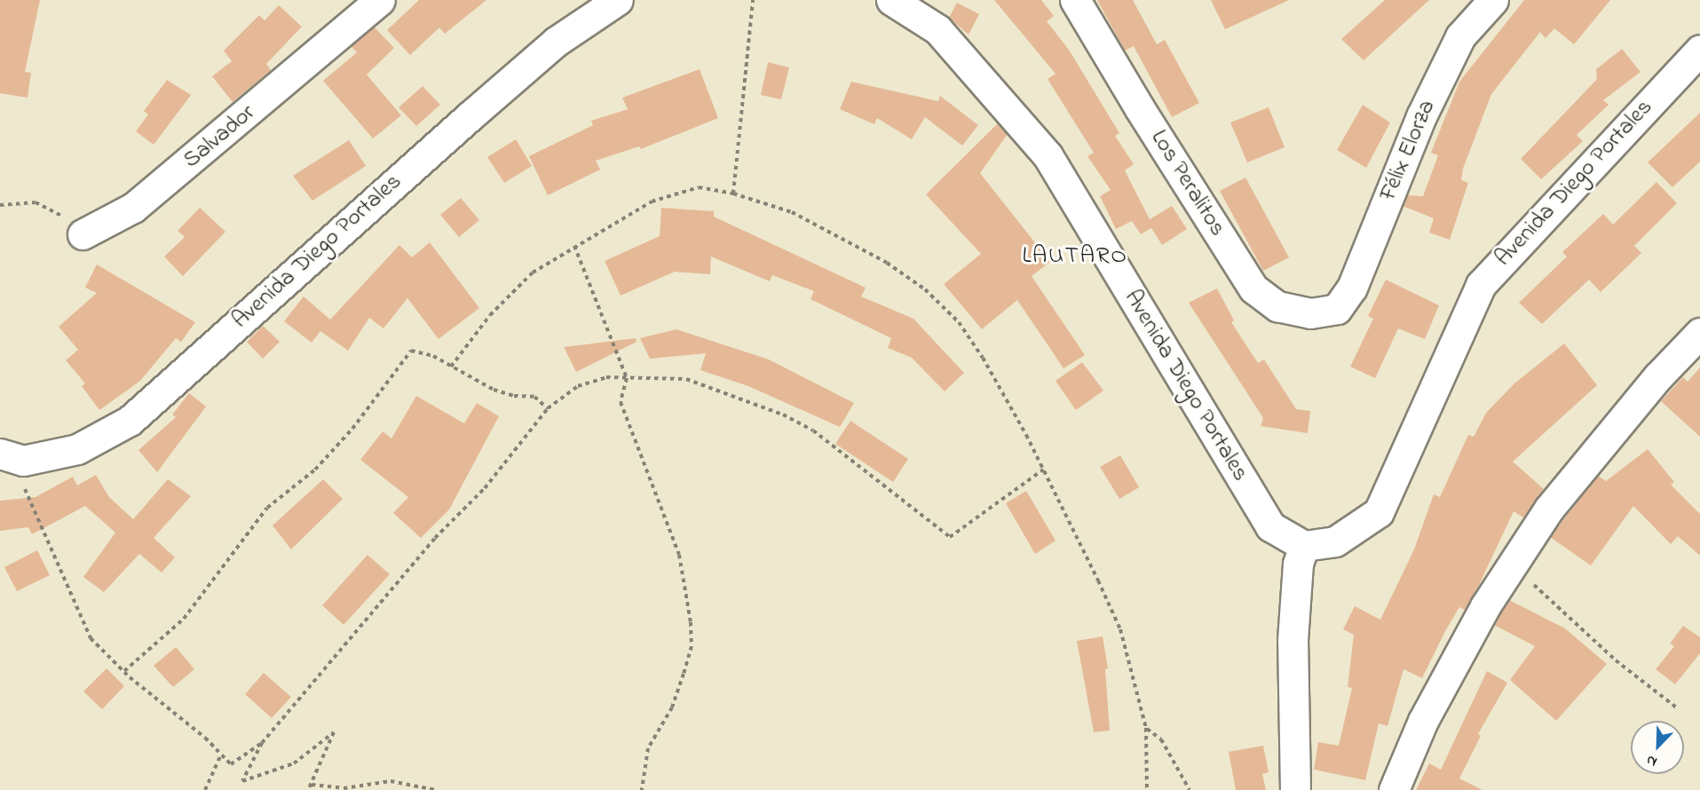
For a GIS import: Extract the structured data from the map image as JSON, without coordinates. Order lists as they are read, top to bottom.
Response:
{
  "streets": {
    "street": [
      "Salvador",
      "Félix Elorza",
      "Los Peralitos",
      "Avenida Diego Portales"
    ]
  },
  "crossings": [
    ["Félix Elorza", "Los Peralitos"]
  ],
  "districts": ["LAUTARO"],
  "north": "bottom left"
}
